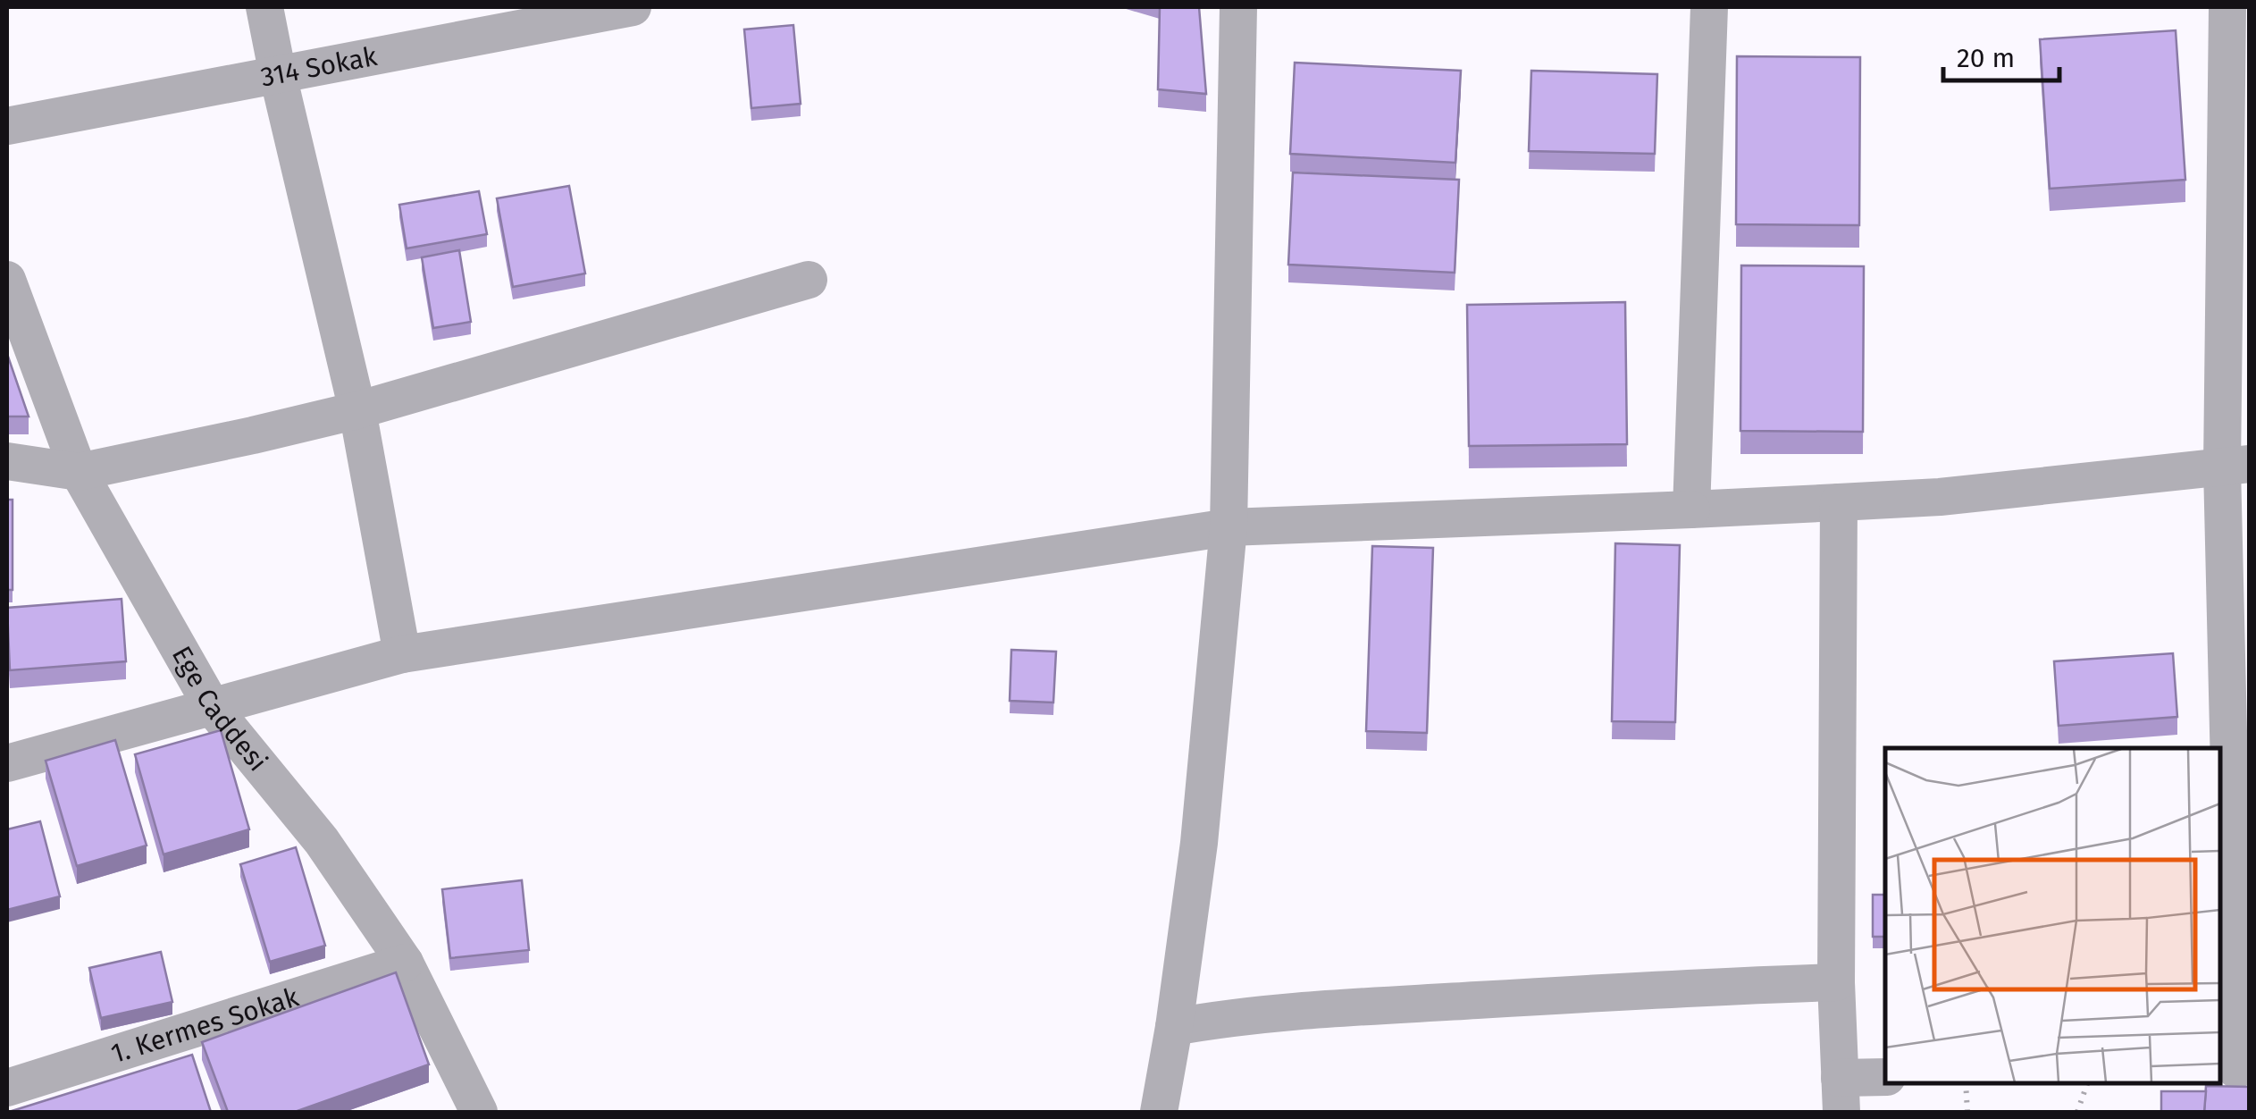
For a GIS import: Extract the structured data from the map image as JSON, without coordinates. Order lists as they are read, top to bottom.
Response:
{
  "streets": {
    "street": ["314 Sokak", "Ege Caddesi", "1. Kermes Sokak"]
  },
  "crossings": [
    ["Ege Caddesi", "1. Kermes Sokak"]
  ],
  "scale_bar": "20 m"
}
